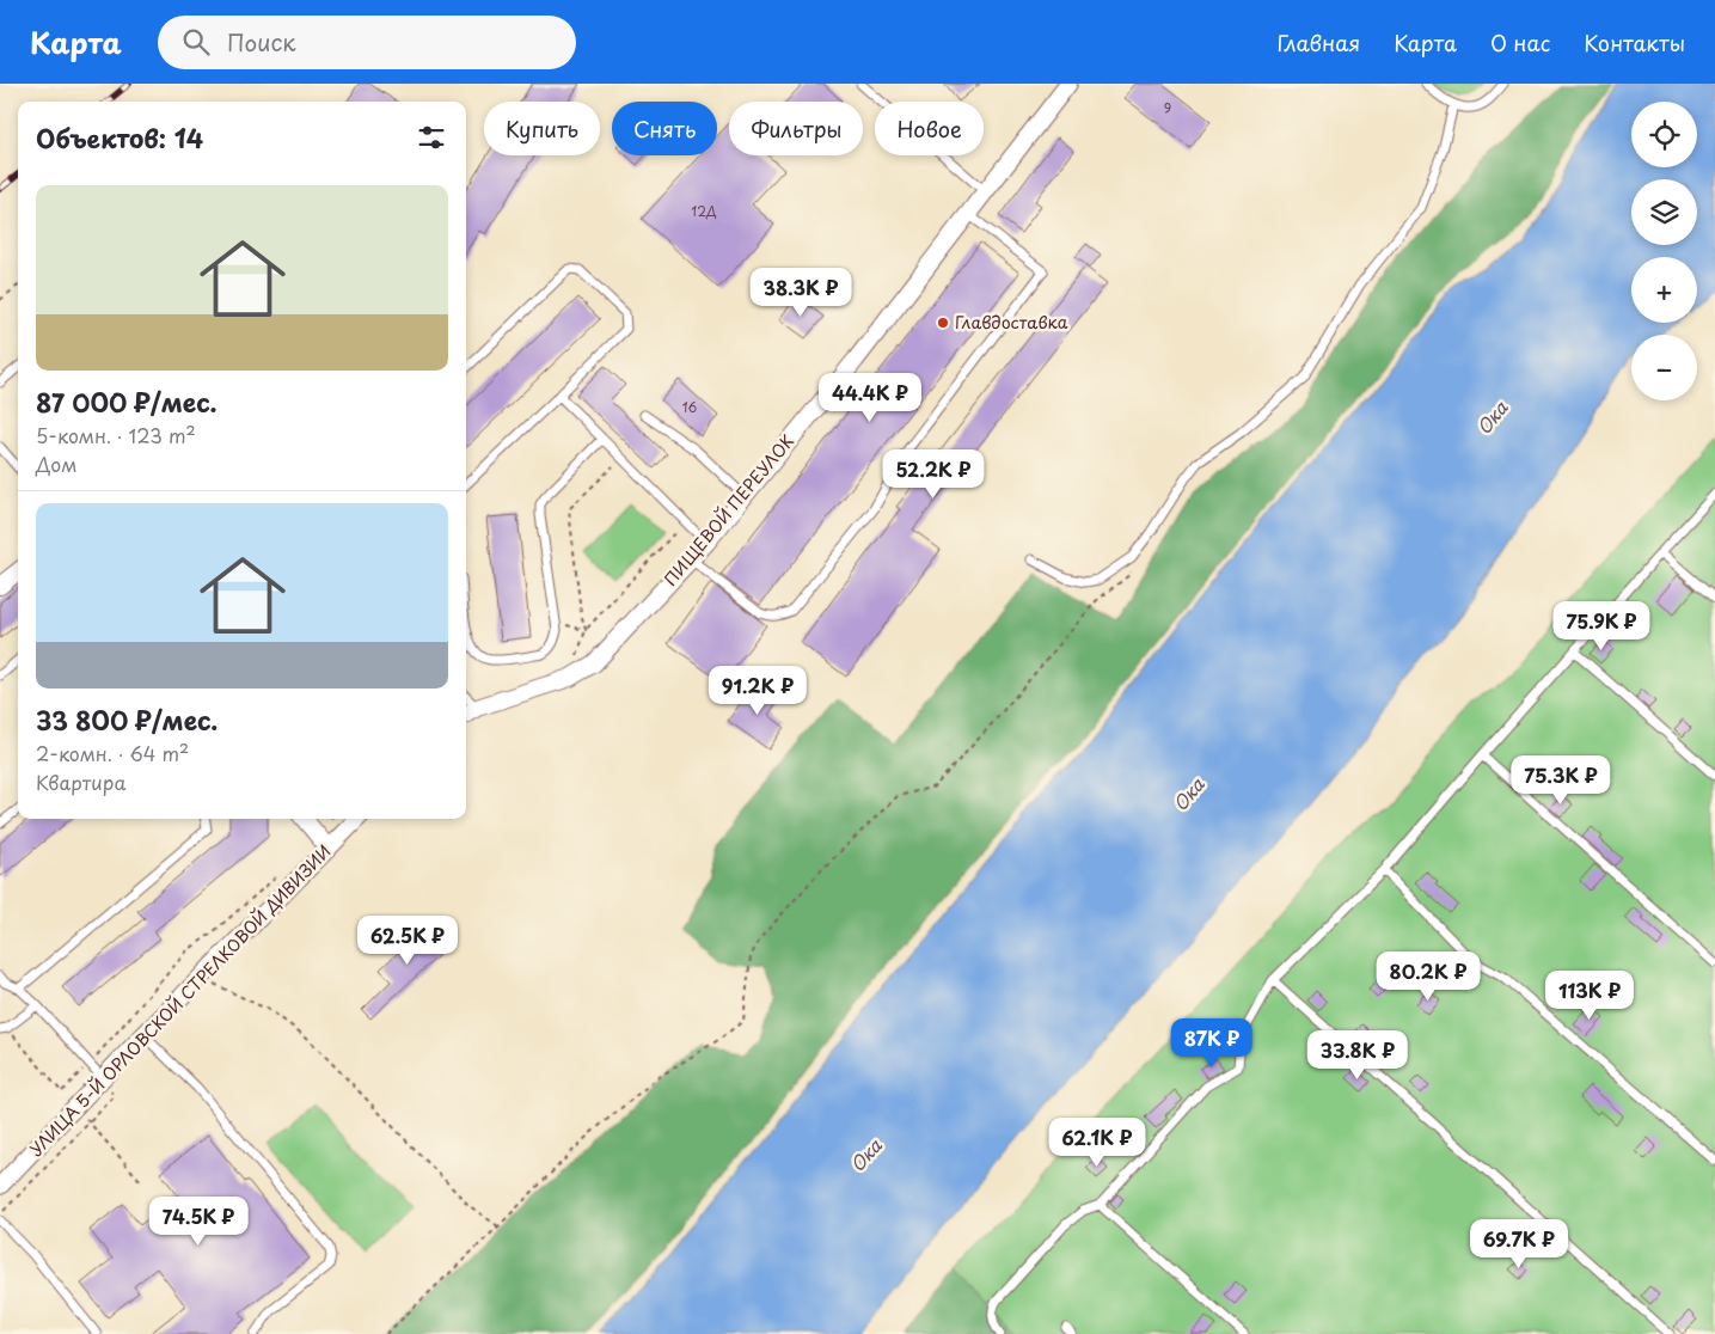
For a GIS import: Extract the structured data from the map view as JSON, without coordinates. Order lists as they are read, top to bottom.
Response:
{
  "streets": {
    "street": ["ПИЩЕВОЙ ПЕРЕУЛОК", "УЛИЦА 5-Й ОРЛОВСКОЙ СТРЕЛКОВОЙ ДИВИЗИИ"]
  },
  "water": ["Ока"],
  "places": ["Главдоставка"],
  "house_numbers": ["9", "12Д", "16"],
  "page": {
    "header": "Карта",
    "search": "Поиск",
    "nav": [
      "Главная",
      "Карта",
      "О нас",
      "Контакты"
    ],
    "map_buttons": ["+", "−"],
    "chip": [
      "Купить",
      "Снять",
      "Фильтры",
      "Новое"
    ],
    "heading": "Объектов: 14",
    "list": [
      {
        "name": "87 000 ₽/мес.",
        "note": "5-комн. · 123 m² · Дом"
      },
      {
        "name": "33 800 ₽/мес.",
        "note": "2-комн. · 64 m² · Квартира"
      }
    ],
    "price": [
      "38.3K ₽",
      "44.4K ₽",
      "52.2K ₽",
      "75.9K ₽",
      "91.2K ₽",
      "75.3K ₽",
      "62.5K ₽",
      "80.2K ₽",
      "113K ₽",
      "87K ₽",
      "33.8K ₽",
      "62.1K ₽",
      "74.5K ₽",
      "69.7K ₽"
    ]
  }
}
